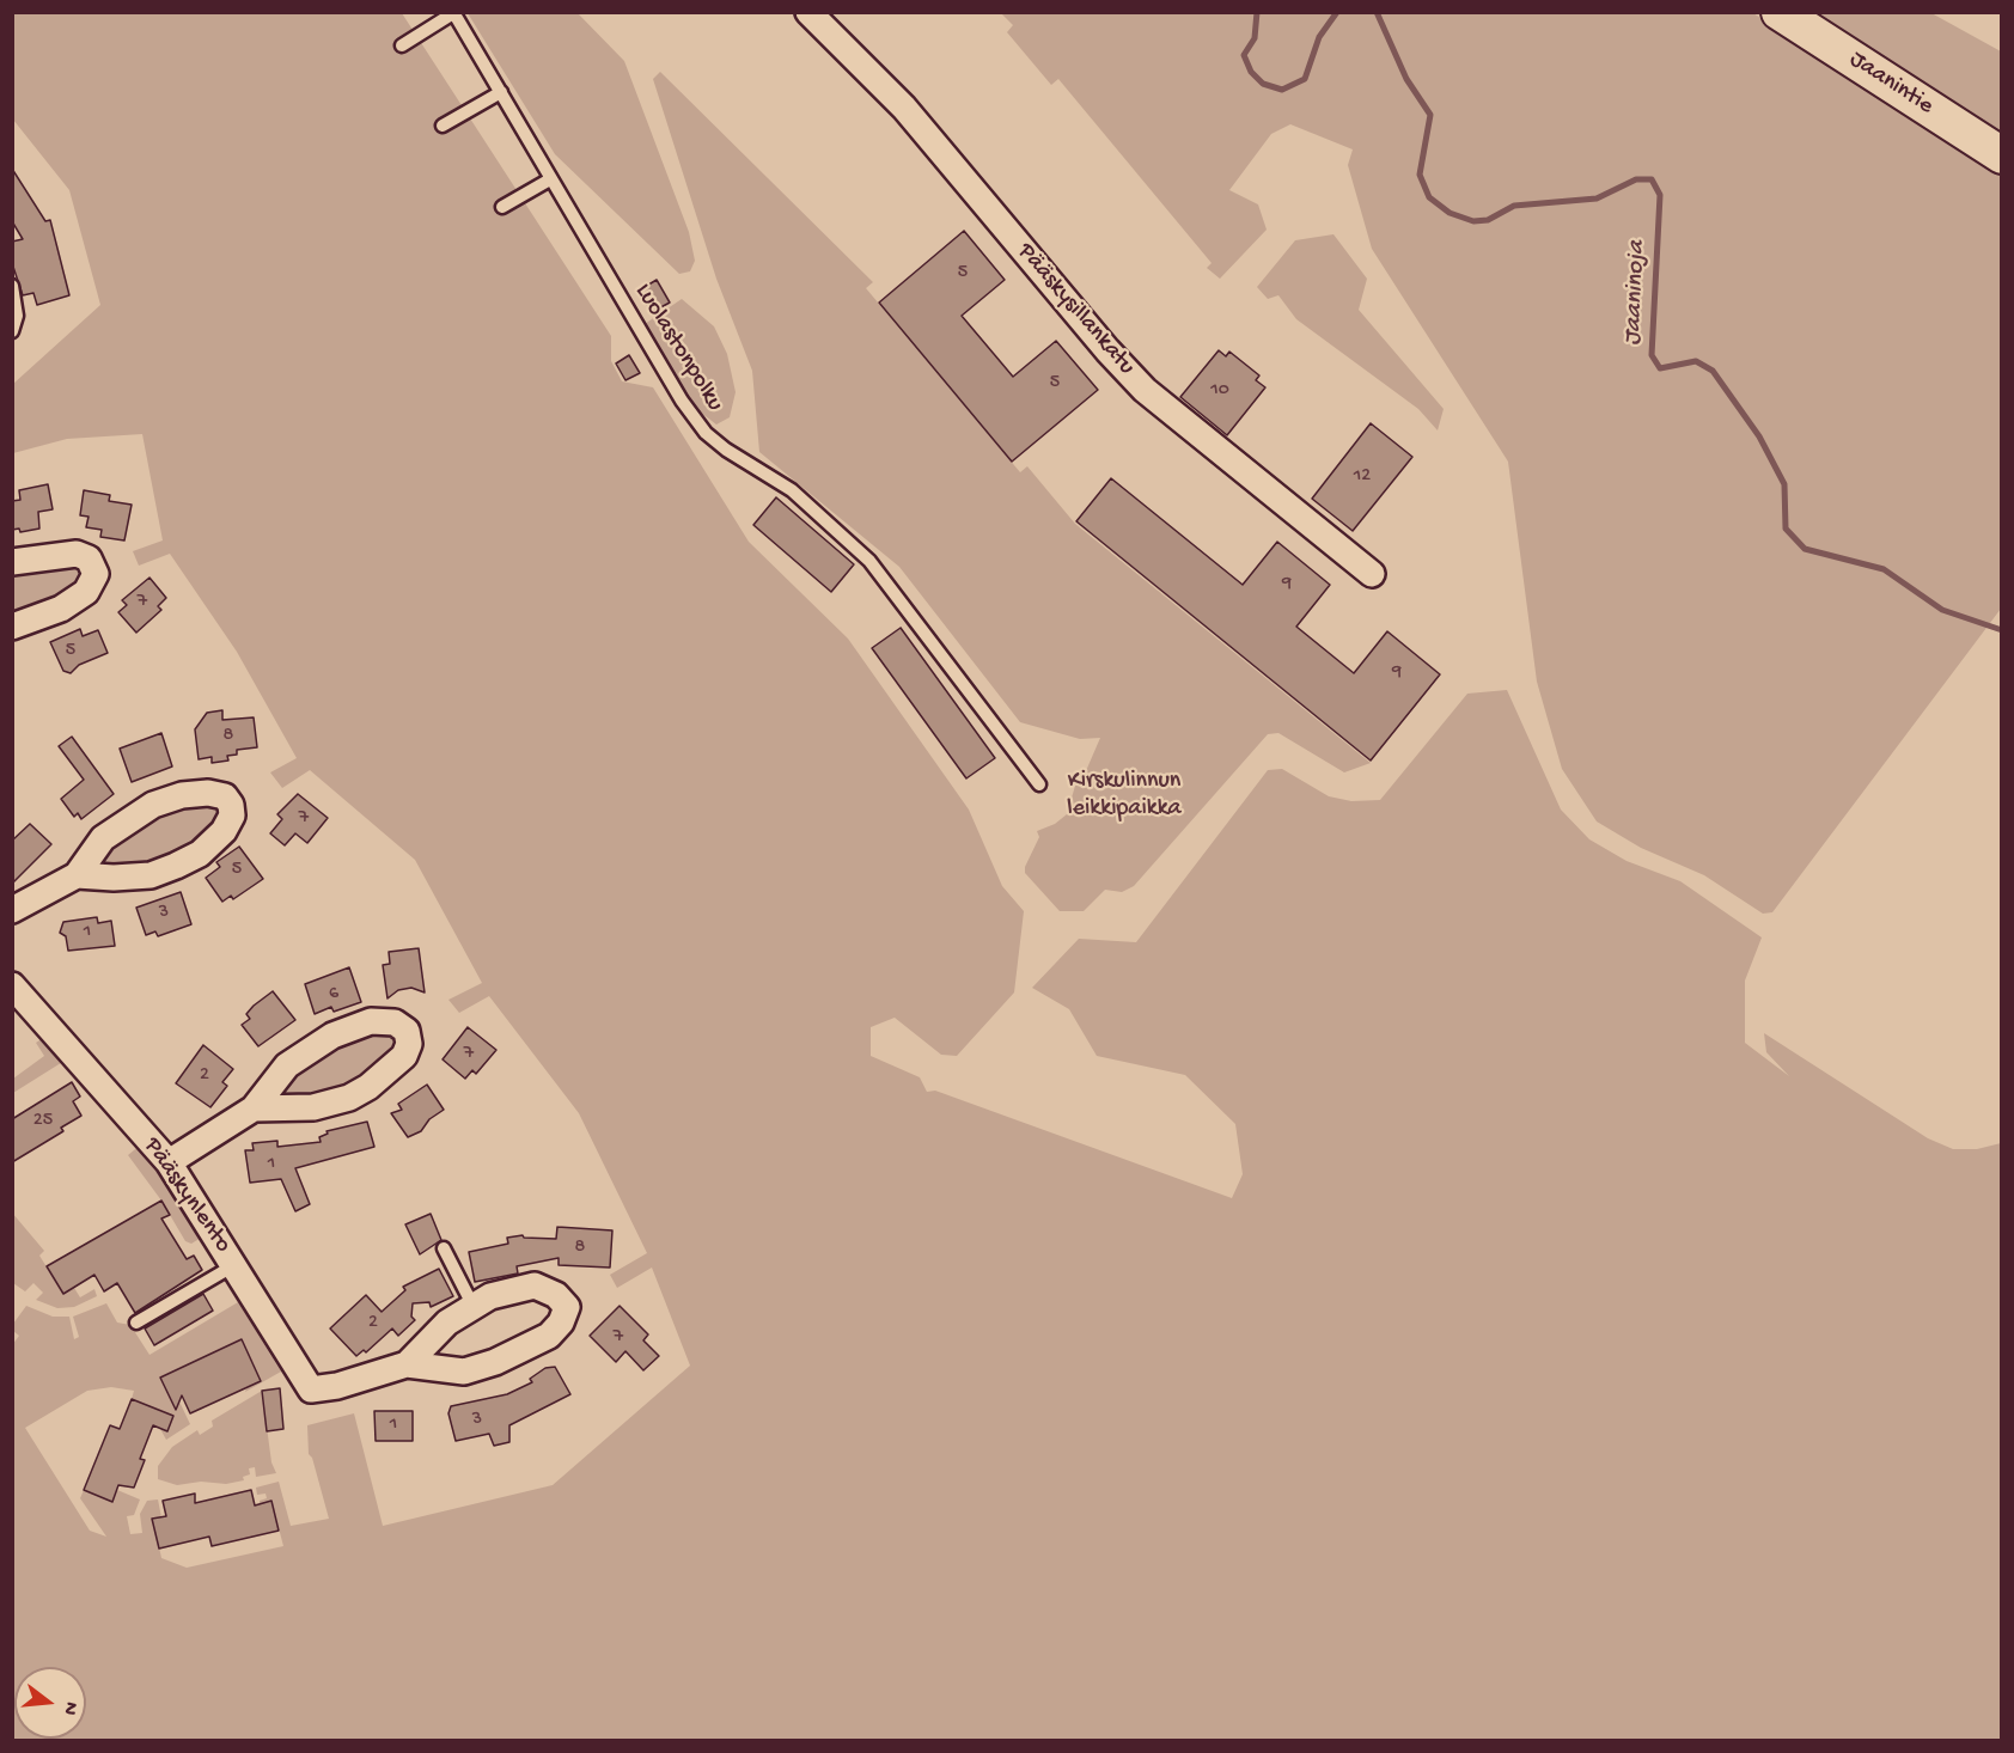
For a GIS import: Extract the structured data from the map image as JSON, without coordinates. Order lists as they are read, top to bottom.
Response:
{
  "streets": {
    "main road": ["Jaanintie"],
    "street": ["Pääskysillankatu", "Pääskynlento"],
    "lane": ["Luolastonpolku"]
  },
  "water": ["Jaaninoja"],
  "parks": ["Kirskulinnun leikkipaikka"],
  "house_numbers": [
    "5",
    "5",
    "10",
    "12",
    "9",
    "7",
    "5",
    "9",
    "8",
    "7",
    "5",
    "3",
    "1",
    "6",
    "7",
    "2",
    "25",
    "1",
    "8",
    "2",
    "7",
    "3",
    "1"
  ],
  "north": "right"
}
